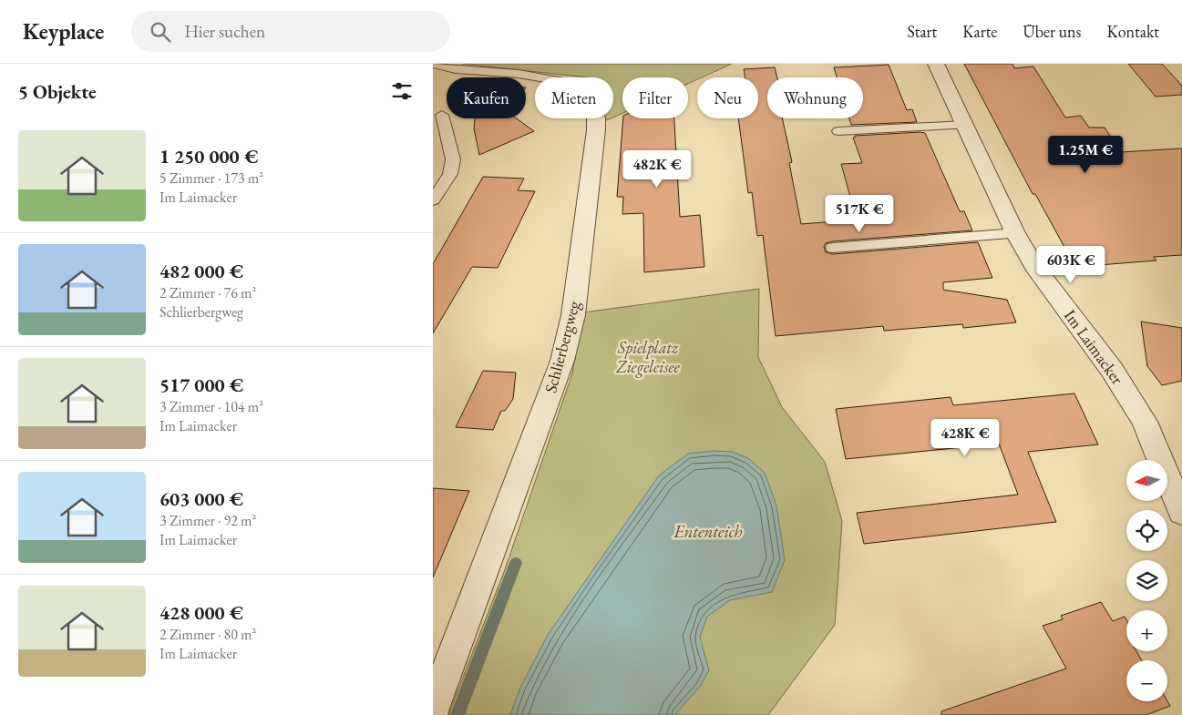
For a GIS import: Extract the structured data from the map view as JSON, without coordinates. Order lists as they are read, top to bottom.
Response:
{
  "streets": {
    "street": ["Schlierbergweg", "Im Laimacker"]
  },
  "water": ["Ententeich"],
  "parks": ["Spielplatz Ziegeleisee"],
  "north": "left",
  "page": {
    "header": "Keyplace",
    "search": "Hier suchen",
    "nav": [
      "Start",
      "Karte",
      "Über uns",
      "Kontakt"
    ],
    "heading": "5 Objekte",
    "chip": [
      "Kaufen",
      "Mieten",
      "Filter",
      "Neu",
      "Wohnung"
    ],
    "list": [
      {
        "name": "1 250 000 €",
        "note": "5 Zimmer · 173 m² · Im Laimacker"
      },
      {
        "name": "482 000 €",
        "note": "2 Zimmer · 76 m² · Schlierbergweg"
      },
      {
        "name": "517 000 €",
        "note": "3 Zimmer · 104 m² · Im Laimacker"
      },
      {
        "name": "603 000 €",
        "note": "3 Zimmer · 92 m² · Im Laimacker"
      },
      {
        "name": "428 000 €",
        "note": "2 Zimmer · 80 m² · Im Laimacker"
      }
    ],
    "price": [
      "1.25M €",
      "482K €",
      "517K €",
      "603K €",
      "428K €"
    ],
    "map_buttons": ["+", "−"]
  }
}
